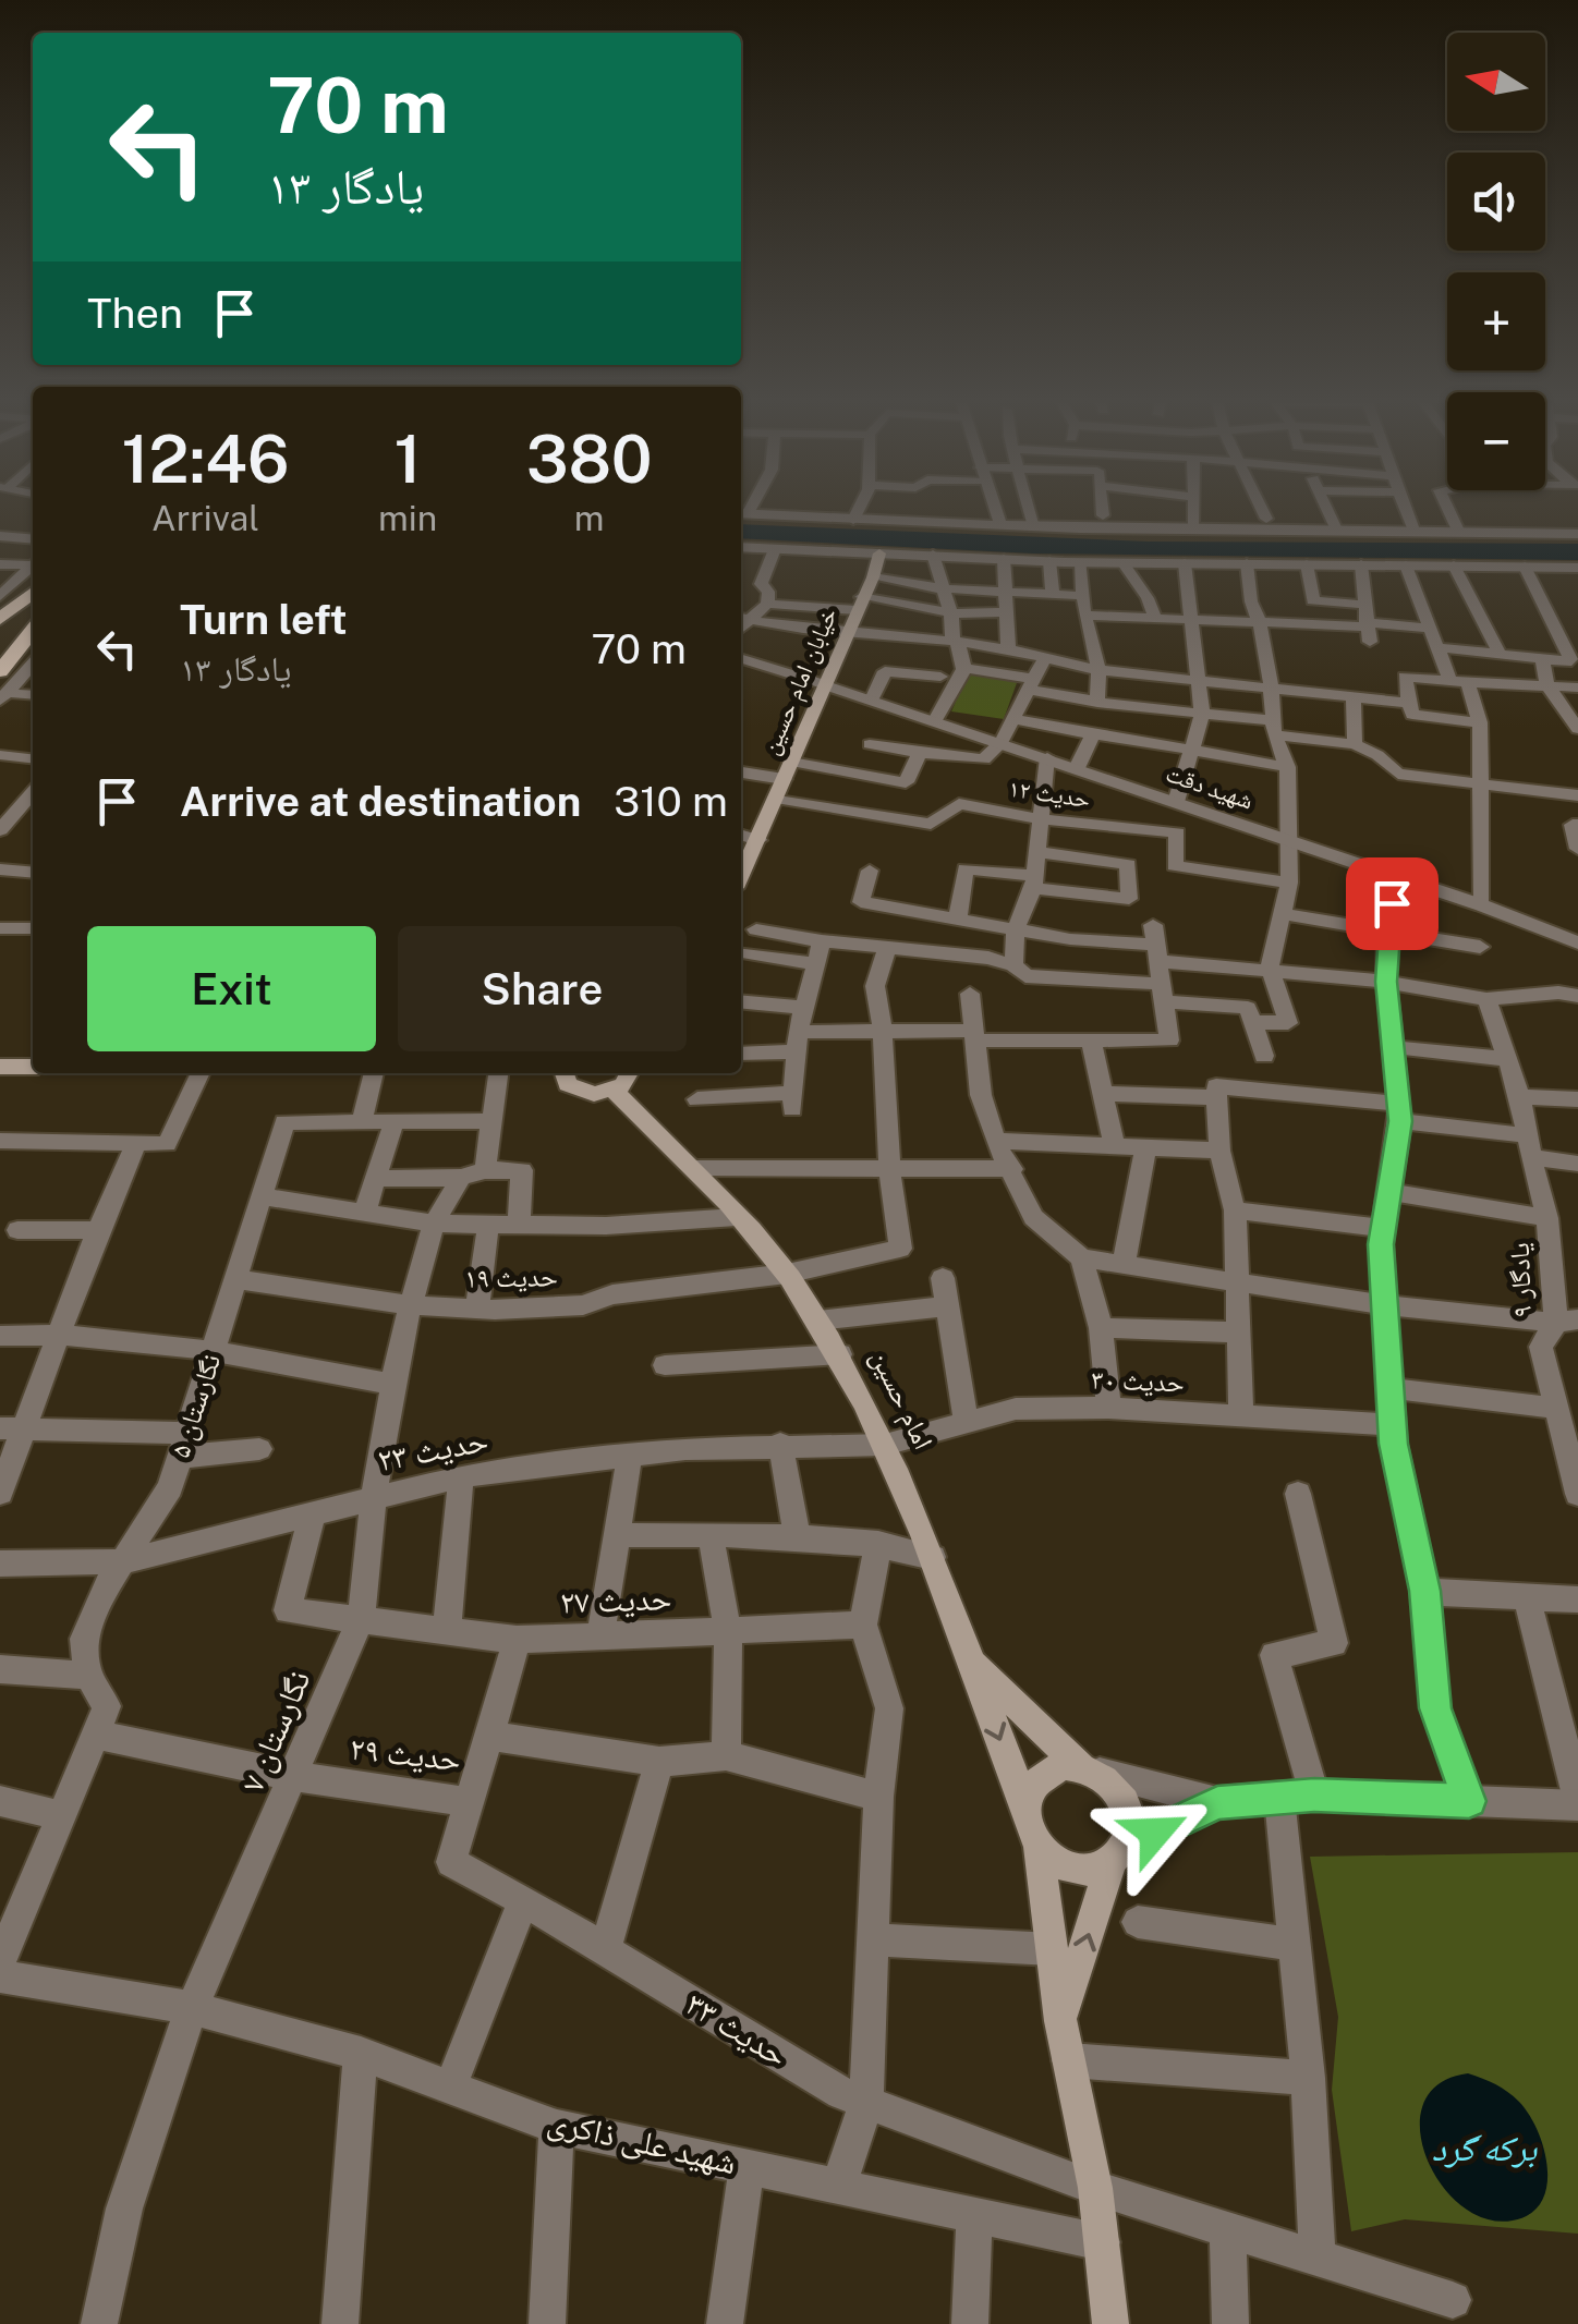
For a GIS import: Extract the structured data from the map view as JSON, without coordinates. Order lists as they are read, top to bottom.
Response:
{
  "streets": {
    "main road": ["خیابان امام حسین", "امام حسین"],
    "street": [
      "شهید دقت",
      "حدیث ۱۲",
      "حدیث ۱۹",
      "یادگار ۹",
      "حدیث ۳۰",
      "نگارستان ۵",
      "حدیث ۲۳",
      "حدیث ۲۷",
      "نگارستان ۷",
      "حدیث ۲۹",
      "حدیث ۳۳",
      "شهید علی ذاکری"
    ]
  },
  "crossings": [
    ["خیابان امام حسین", "شهید دقت"],
    ["خیابان امام حسین", "حدیث ۱۲"],
    ["حدیث ۱۹", "امام حسین"],
    ["حدیث ۱۹", "نگارستان ۵"],
    ["حدیث ۱۹", "نگارستان ۷"],
    ["حدیث ۳۰", "امام حسین"],
    ["حدیث ۳۰", "حدیث ۲۳"],
    ["امام حسین", "حدیث ۲۳"],
    ["نگارستان ۵", "حدیث ۲۳"],
    ["حدیث ۲۳", "حدیث ۲۷"],
    ["حدیث ۲۳", "نگارستان ۷"],
    ["حدیث ۲۷", "نگارستان ۷"],
    ["نگارستان ۷", "حدیث ۲۹"],
    ["نگارستان ۷", "شهید علی ذاکری"],
    ["حدیث ۲۹", "حدیث ۳۳"]
  ],
  "water": ["برکه گرد"],
  "north": "left",
  "page": {
    "map_buttons": ["+", "−"],
    "turn": ["70 m", "یادگار ۱۳"],
    "then": "Then",
    "eta": [
      "12:46",
      "Arrival",
      "1",
      "min",
      "380",
      "m"
    ],
    "list": [
      {
        "name": "Turn left",
        "note": "یادگار ۱۳",
        "value": "70 m"
      },
      {
        "name": "Arrive at destination",
        "value": "310 m"
      }
    ],
    "buttons": ["Exit", "Share"]
  }
}
